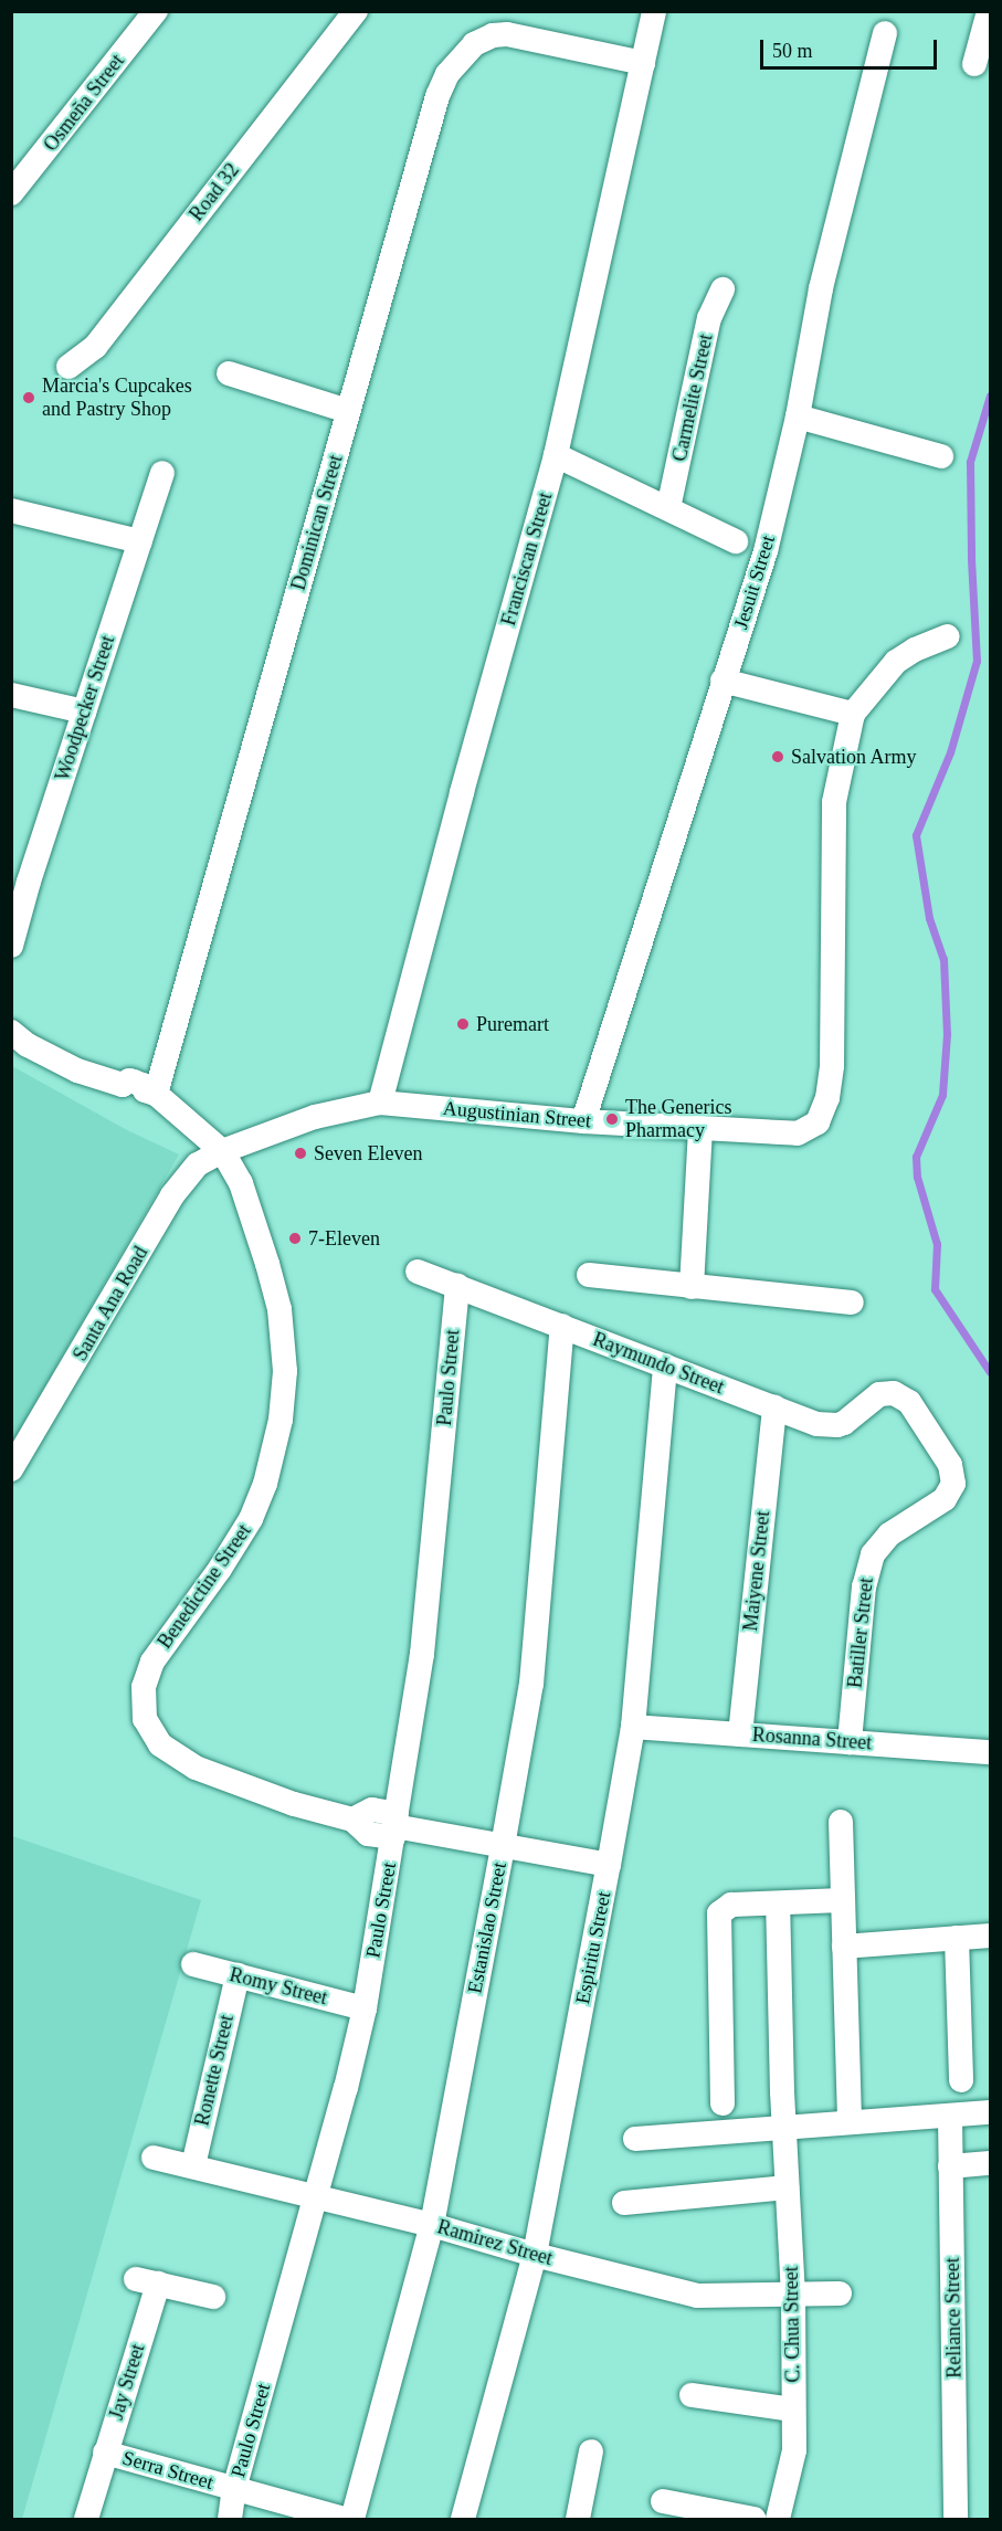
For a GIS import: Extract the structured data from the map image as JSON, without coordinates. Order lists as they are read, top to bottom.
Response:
{
  "streets": {
    "street": [
      "Osmeña Street",
      "Road 32",
      "Carmelite Street",
      "Dominican Street",
      "Franciscan Street",
      "Jesuit Street",
      "Woodpecker Street",
      "Augustinian Street",
      "Santa Ana Road",
      "Raymundo Street",
      "Paulo Street",
      "Maiyene Street",
      "Benedictine Street",
      "Batiller Street",
      "Rosanna Street",
      "Estanislao Street",
      "Espiritu Street",
      "Romy Street",
      "Ronette Street",
      "Ramirez Street",
      "Reliance Street",
      "C. Chua Street",
      "Jay Street",
      "Serra Street"
    ]
  },
  "crossings": [
    ["Dominican Street", "Franciscan Street"],
    ["Franciscan Street", "Augustinian Street"],
    ["Jesuit Street", "Augustinian Street"],
    ["Augustinian Street", "Santa Ana Road"],
    ["Augustinian Street", "Benedictine Street"],
    ["Santa Ana Road", "Benedictine Street"],
    ["Raymundo Street", "Paulo Street"],
    ["Raymundo Street", "Maiyene Street"],
    ["Raymundo Street", "Batiller Street"],
    ["Raymundo Street", "Estanislao Street"],
    ["Raymundo Street", "Espiritu Street"],
    ["Paulo Street", "Benedictine Street"],
    ["Paulo Street", "Romy Street"],
    ["Paulo Street", "Ramirez Street"],
    ["Paulo Street", "Serra Street"],
    ["Maiyene Street", "Rosanna Street"],
    ["Benedictine Street", "Estanislao Street"],
    ["Benedictine Street", "Espiritu Street"],
    ["Batiller Street", "Rosanna Street"],
    ["Rosanna Street", "Espiritu Street"],
    ["Estanislao Street", "Ramirez Street"],
    ["Espiritu Street", "Ramirez Street"],
    ["Romy Street", "Ronette Street"],
    ["Ronette Street", "Ramirez Street"],
    ["Ramirez Street", "C. Chua Street"],
    ["Jay Street", "Serra Street"]
  ],
  "places": [
    "Marcia's Cupcakes and Pastry Shop",
    "Salvation Army",
    "Puremart",
    "The Generics Pharmacy",
    "Seven Eleven",
    "7-Eleven"
  ],
  "scale_bar": "50 m"
}
